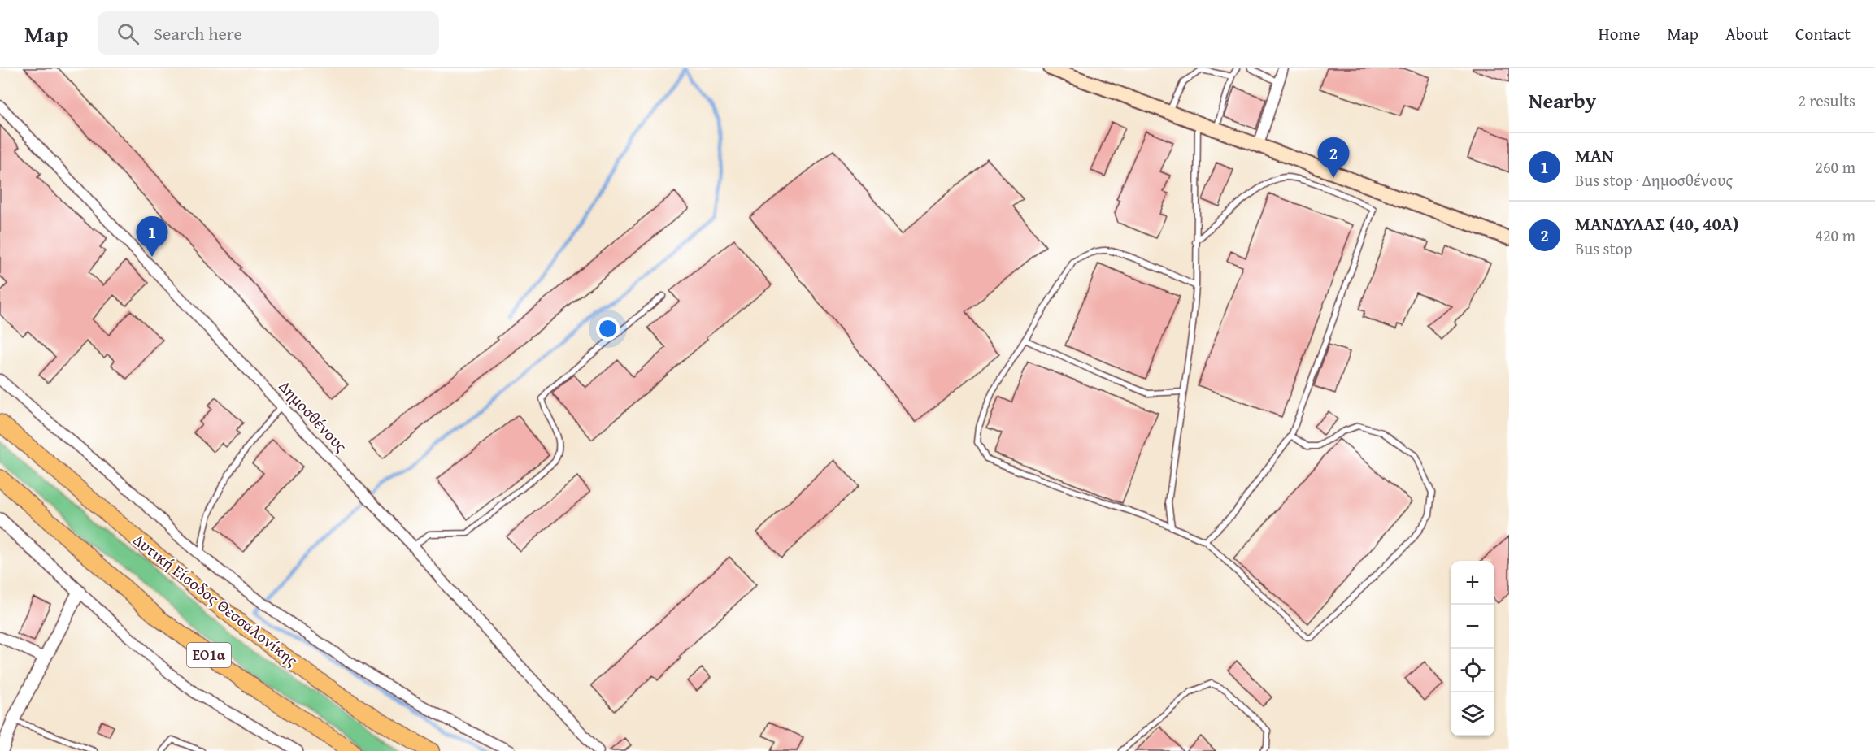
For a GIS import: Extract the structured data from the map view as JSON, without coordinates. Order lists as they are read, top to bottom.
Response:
{
  "streets": {
    "highway": ["Δυτική Είσοδος Θεσσαλονίκης", "ΕΟ1α"],
    "street": ["Δημοσθένους"]
  },
  "page": {
    "header": "Map",
    "search": "Search here",
    "nav": [
      "Home",
      "Map",
      "About",
      "Contact"
    ],
    "heading": ["Nearby", "2 results"],
    "list": [
      {
        "mark": "1",
        "name": "ΜΑΝ",
        "note": "Bus stop · Δημοσθένους",
        "value": "260 m"
      },
      {
        "mark": "2",
        "name": "ΜΑΝΔΥΛΑΣ (40, 40Α)",
        "note": "Bus stop",
        "value": "420 m"
      }
    ],
    "pins": ["2", "1"],
    "map_buttons": ["+", "−"]
  }
}
